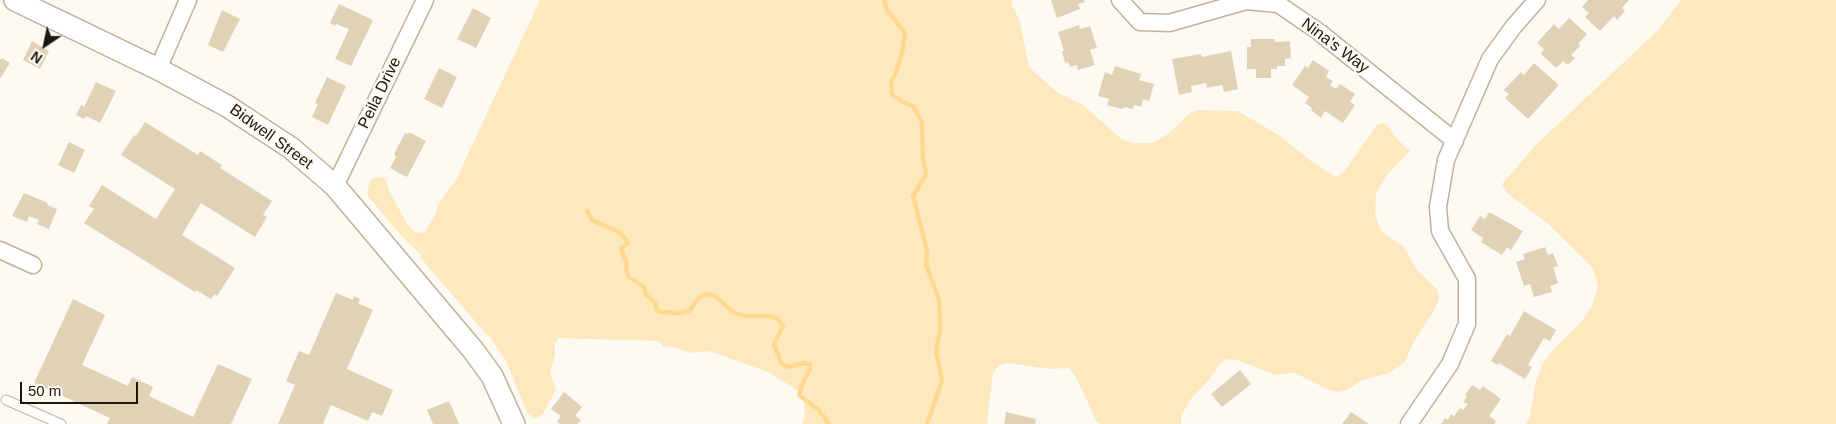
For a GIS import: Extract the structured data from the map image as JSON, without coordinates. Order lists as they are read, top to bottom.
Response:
{
  "streets": {
    "street": ["Nina's Way", "Peila Drive", "Bidwell Street"]
  },
  "crossings": [
    ["Peila Drive", "Bidwell Street"]
  ],
  "scale_bar": "50 m",
  "north": "bottom left"
}
